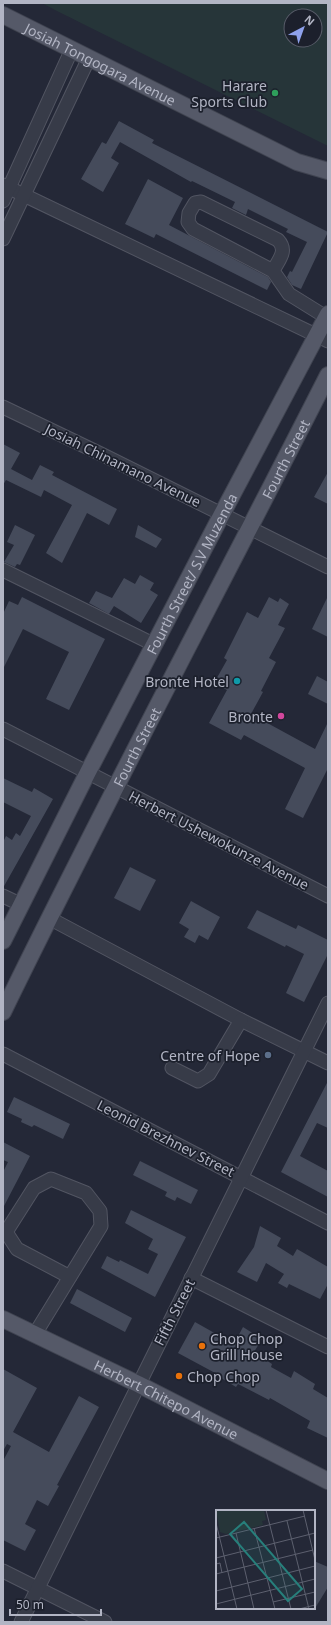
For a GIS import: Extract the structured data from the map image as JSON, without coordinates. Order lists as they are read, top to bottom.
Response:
{
  "streets": {
    "main road": [
      "Josiah Tongogara Avenue",
      "Fourth Street",
      "Fourth Street/ S.V Muzenda",
      "Herbert Chitepo Avenue"
    ],
    "street": [
      "Josiah Chinamano Avenue",
      "Herbert Ushewokunze Avenue",
      "Leonid Brezhnev Street",
      "Fifth Street"
    ]
  },
  "crossings": [
    ["Fourth Street", "Josiah Chinamano Avenue"],
    ["Fourth Street", "Herbert Ushewokunze Avenue"],
    ["Josiah Chinamano Avenue", "Fourth Street/ S.V Muzenda"],
    ["Fourth Street/ S.V Muzenda", "Herbert Ushewokunze Avenue"],
    ["Leonid Brezhnev Street", "Fifth Street"],
    ["Fifth Street", "Herbert Chitepo Avenue"]
  ],
  "places": [
    "Harare Sports Club",
    "Bronte Hotel",
    "Bronte",
    "Centre of Hope",
    "Chop Chop Grill House",
    "Chop Chop"
  ],
  "scale_bar": "50 m",
  "north": "top right"
}
